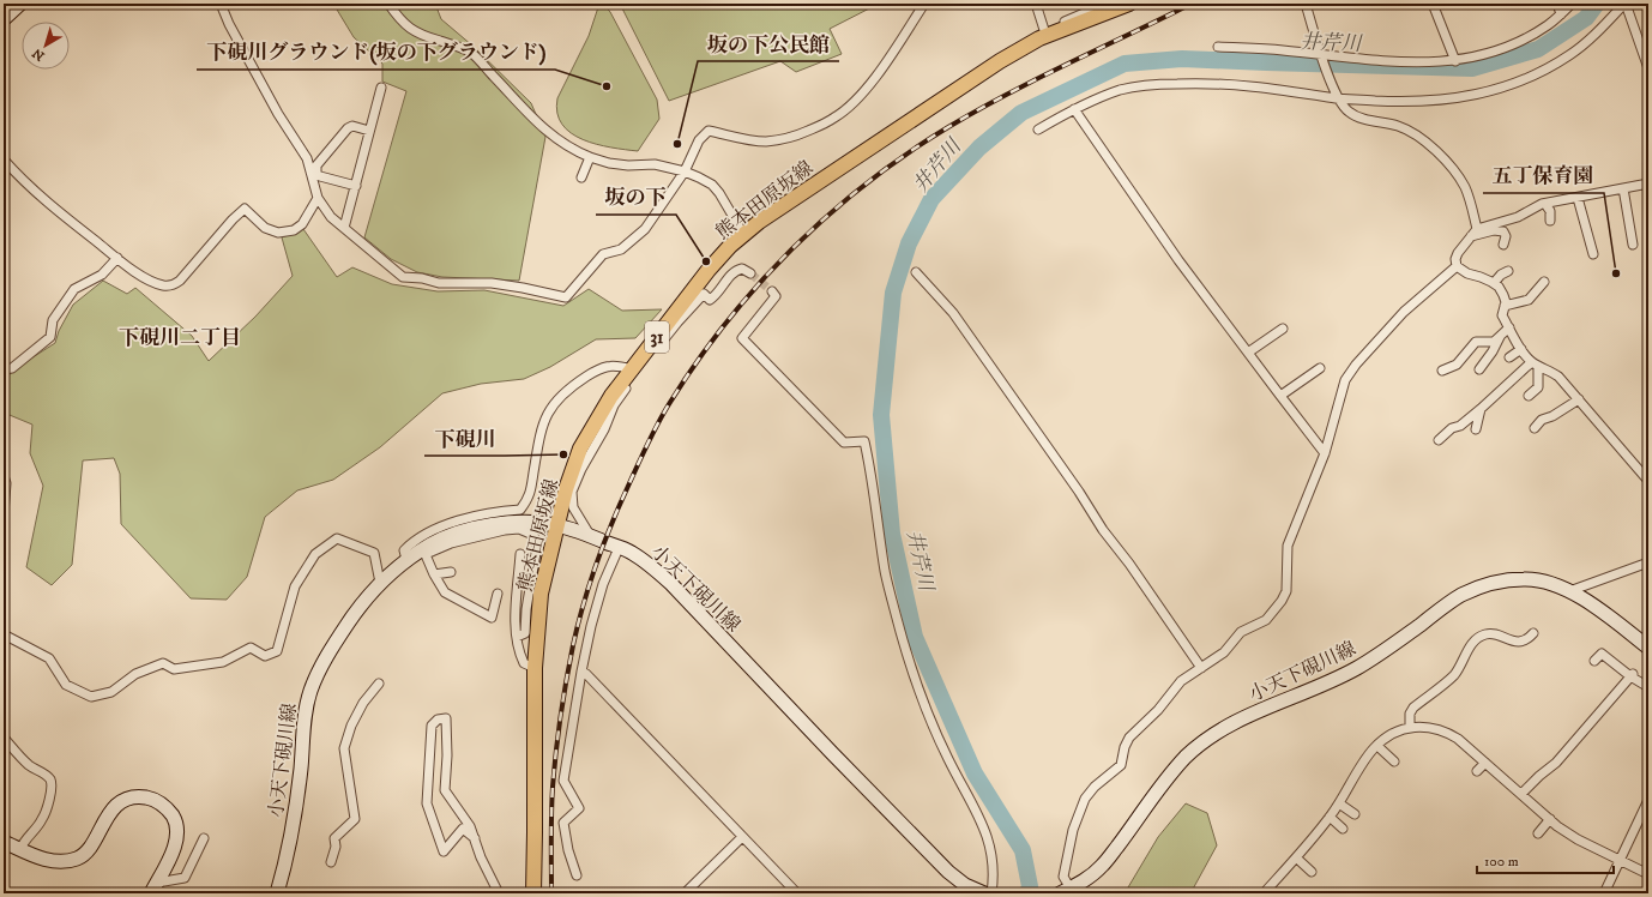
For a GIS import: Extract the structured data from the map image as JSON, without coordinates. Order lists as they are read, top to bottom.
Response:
{
  "streets": {
    "main road": ["熊本田原坂線", "31", "小天下硯川線"]
  },
  "crossings": [
    ["熊本田原坂線", "小天下硯川線"]
  ],
  "districts": ["下硯川二丁目"],
  "water": ["井芹川"],
  "places": [
    "下硯川グラウンド(坂の下グラウンド)",
    "坂の下公民館",
    "坂の下",
    "五丁保育園",
    "下硯川"
  ],
  "scale_bar": "100 m",
  "north": "bottom left"
}
